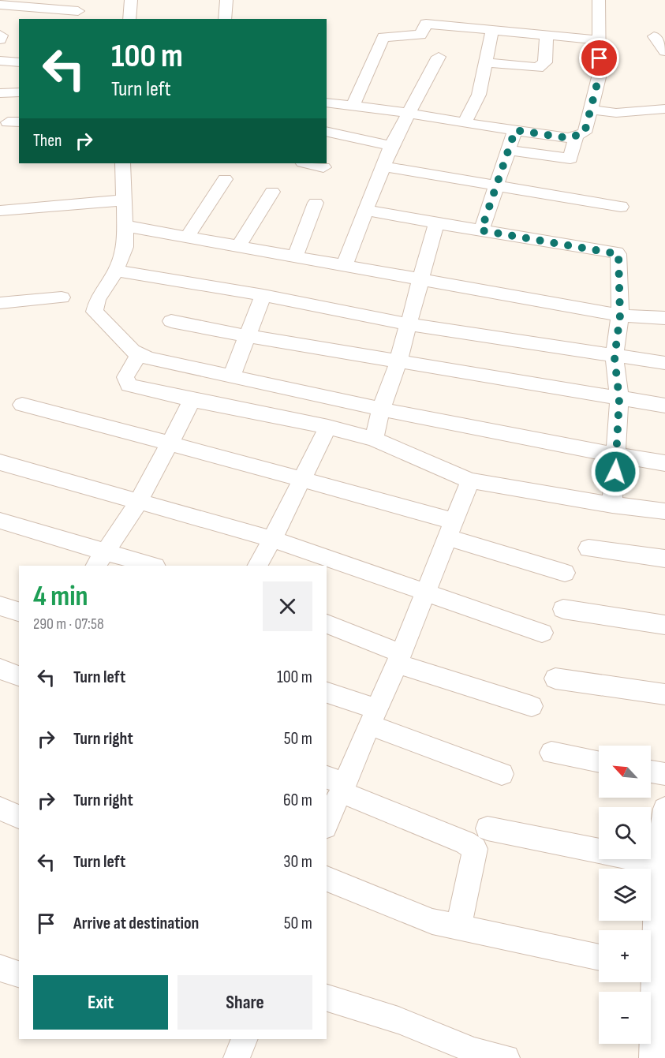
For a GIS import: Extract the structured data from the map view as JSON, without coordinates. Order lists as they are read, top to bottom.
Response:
{
  "north": "top left",
  "page": {
    "turn": ["100 m", "Turn left"],
    "then": "Then",
    "heading": ["4 min", "290 m · 07:58"],
    "list": [
      {
        "name": "Turn left",
        "value": "100 m"
      },
      {
        "name": "Turn right",
        "value": "50 m"
      },
      {
        "name": "Turn right",
        "value": "60 m"
      },
      {
        "name": "Turn left",
        "value": "30 m"
      },
      {
        "name": "Arrive at destination",
        "value": "50 m"
      }
    ],
    "map_buttons": ["+", "−"],
    "buttons": ["Exit", "Share"]
  }
}
